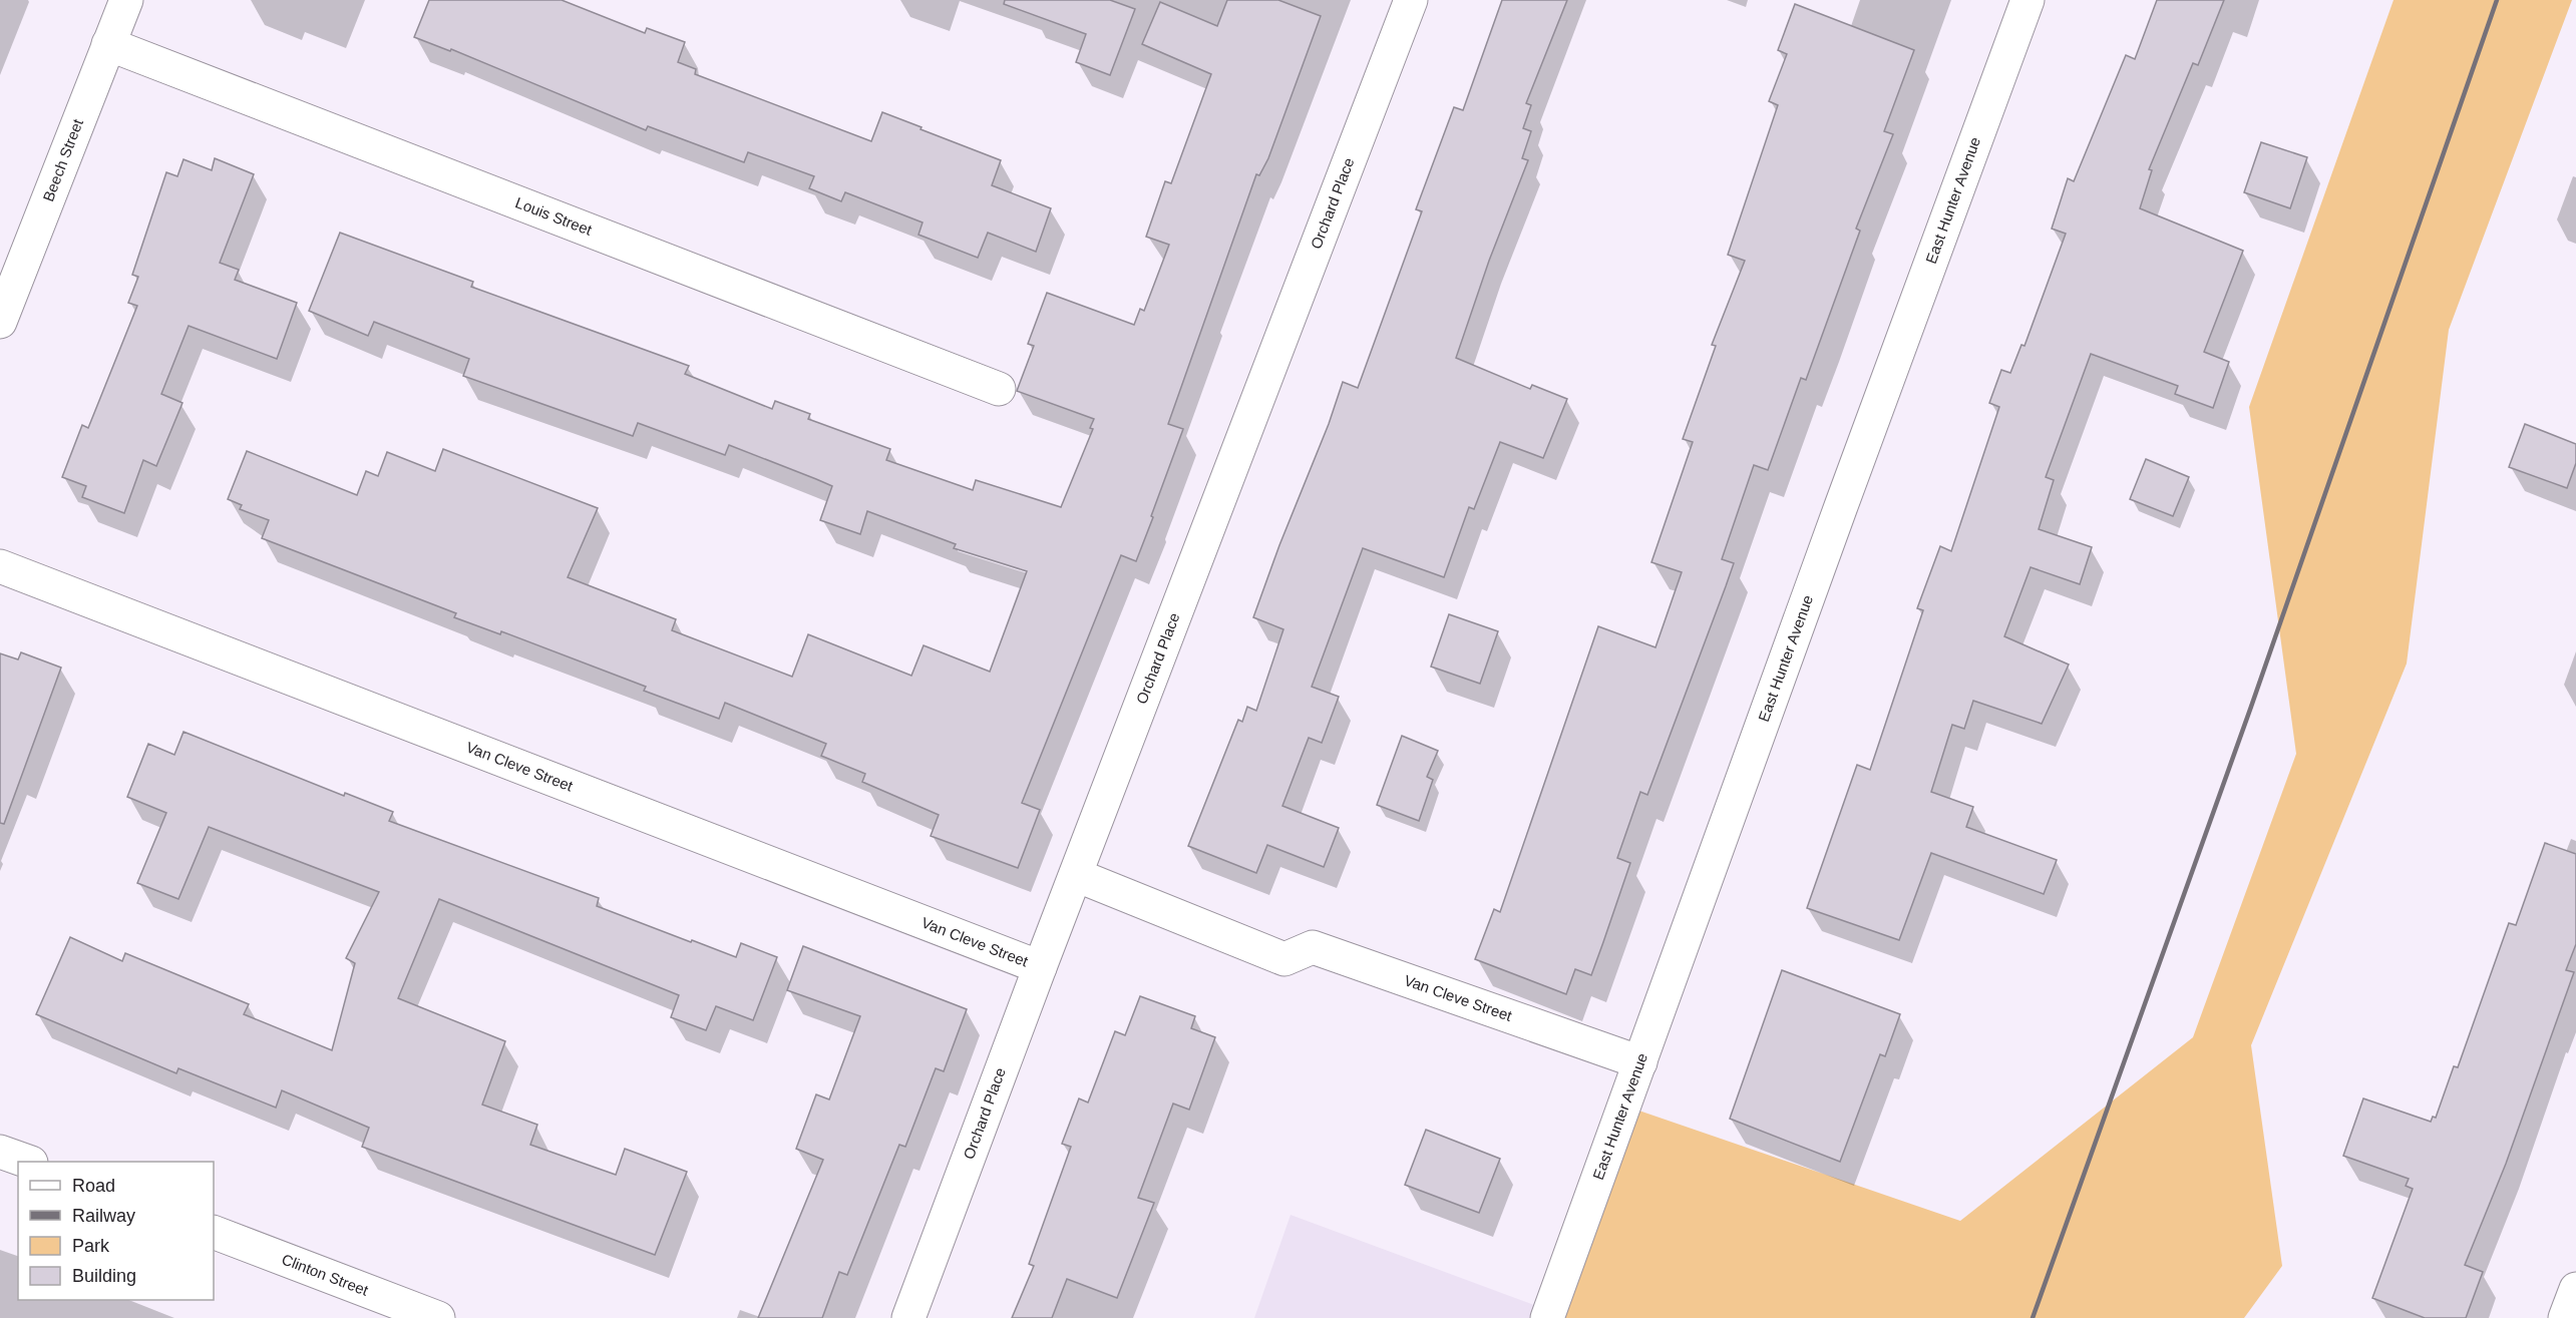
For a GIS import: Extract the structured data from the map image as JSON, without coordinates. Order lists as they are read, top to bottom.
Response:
{
  "streets": {
    "street": [
      "Beech Street",
      "East Hunter Avenue",
      "Orchard Place",
      "Louis Street",
      "Van Cleve Street",
      "Clinton Street"
    ]
  },
  "crossings": [
    ["Beech Street", "Louis Street"],
    ["East Hunter Avenue", "Van Cleve Street"],
    ["Orchard Place", "Van Cleve Street"]
  ],
  "legend": [
    "Road",
    "Railway",
    "Park",
    "Building"
  ]
}
